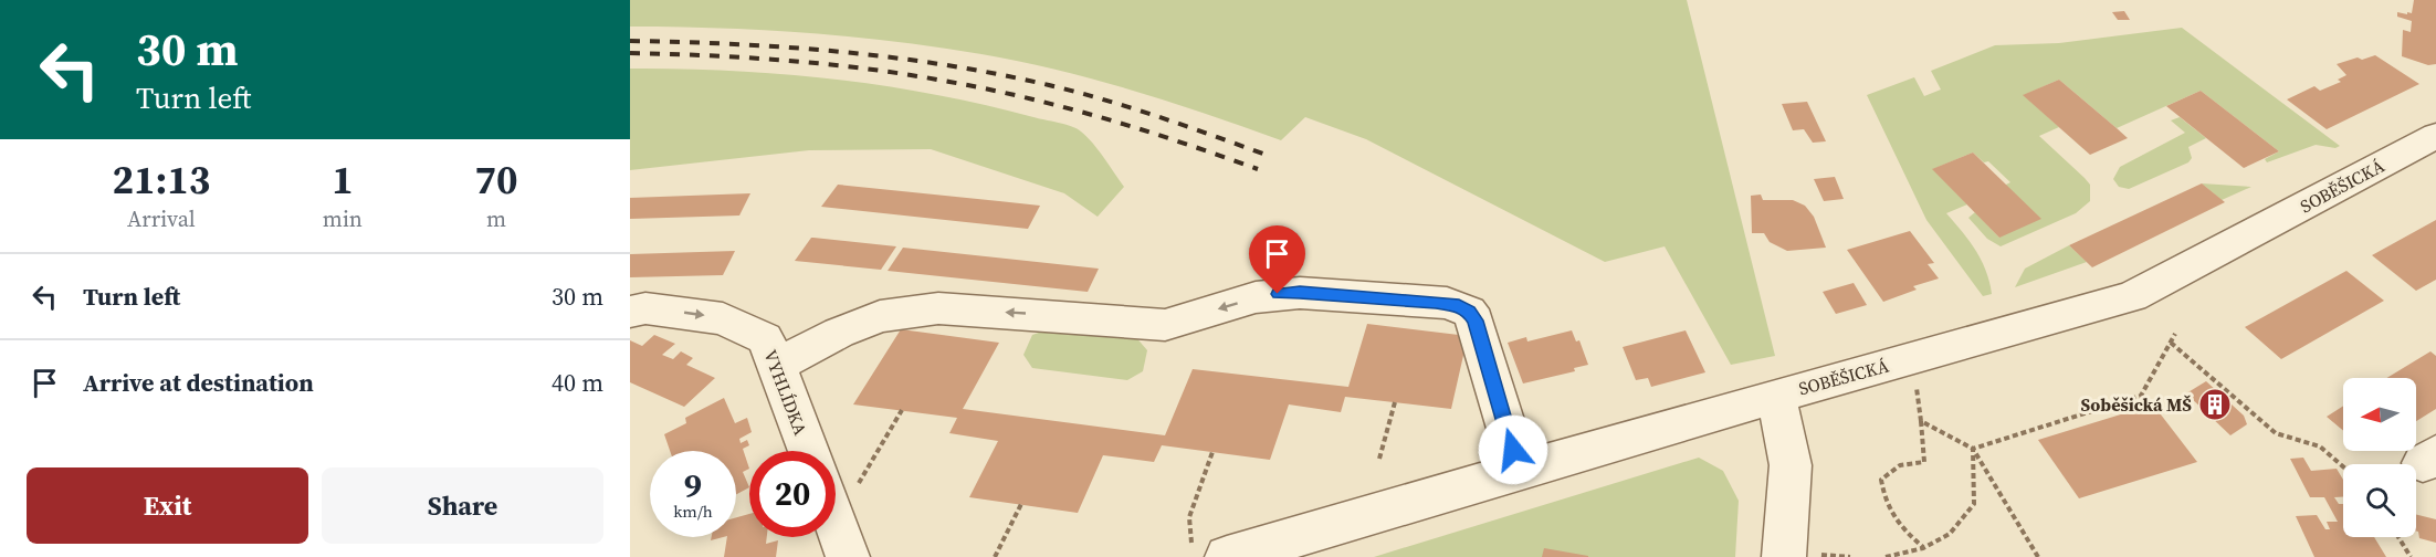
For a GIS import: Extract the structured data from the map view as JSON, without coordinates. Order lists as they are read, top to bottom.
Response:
{
  "streets": {
    "street": ["SOBĚŠICKÁ", "VYHLÍDKA"]
  },
  "one_way": ["VYHLÍDKA"],
  "places": {
    "building": ["Soběšická MŠ"]
  },
  "north": "left",
  "page": {
    "turn": ["30 m", "Turn left"],
    "eta": [
      "21:13",
      "Arrival",
      "1",
      "min",
      "70",
      "m"
    ],
    "list": [
      {
        "name": "Turn left",
        "value": "30 m"
      },
      {
        "name": "Arrive at destination",
        "value": "40 m"
      }
    ],
    "speed": "9 km/h",
    "limit": "20",
    "buttons": ["Exit", "Share"]
  }
}
